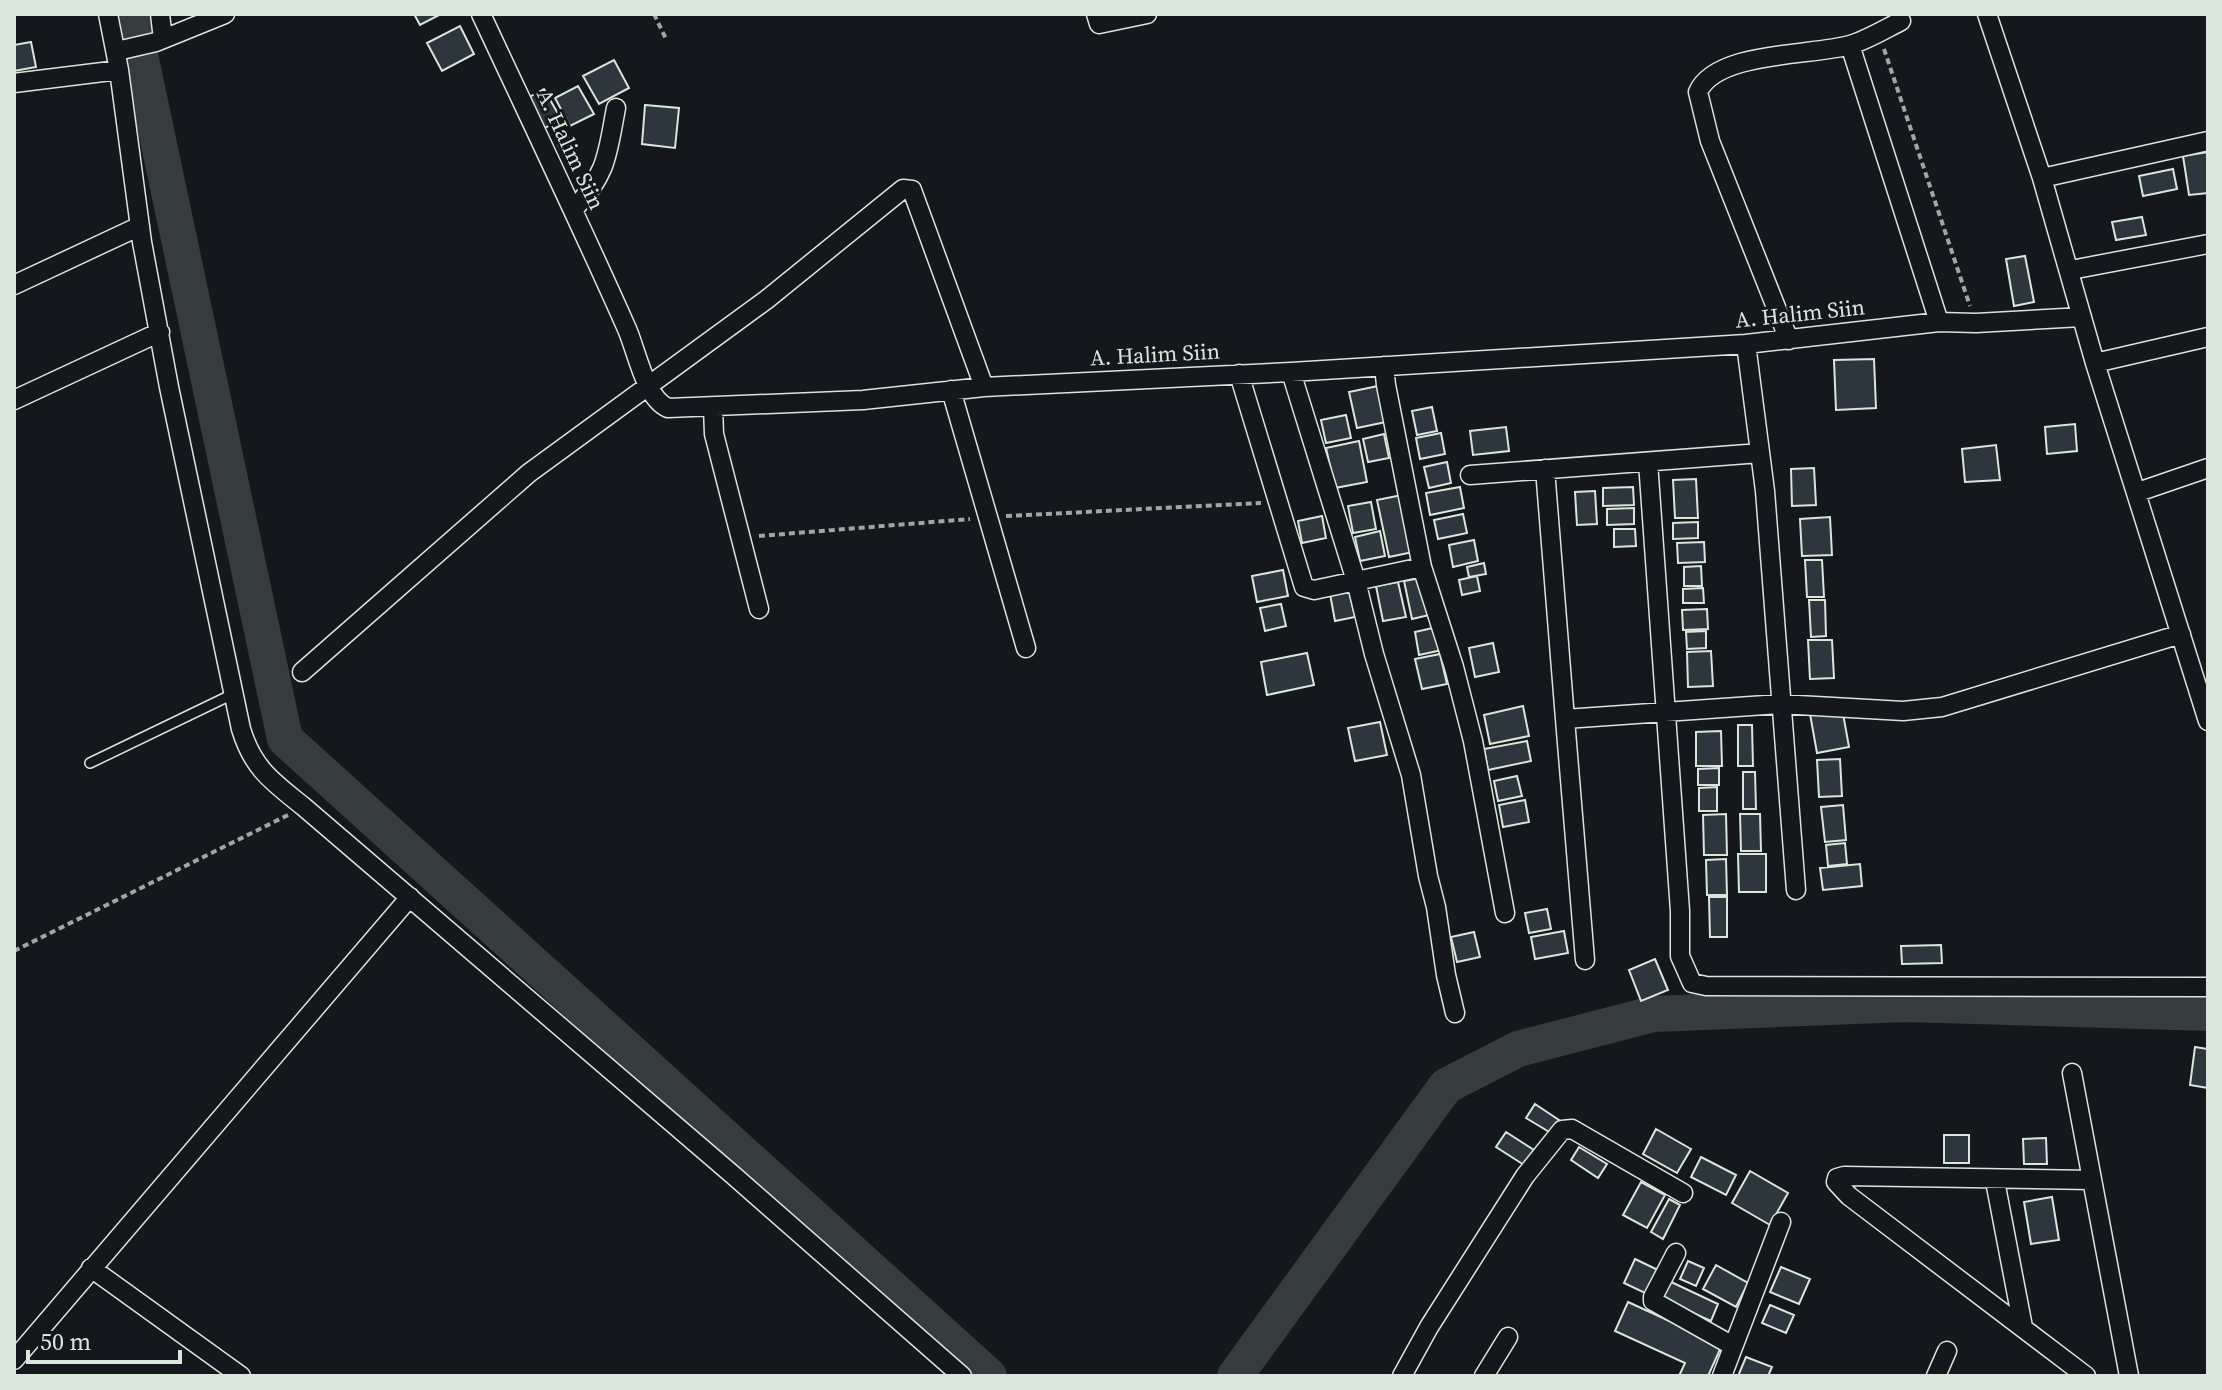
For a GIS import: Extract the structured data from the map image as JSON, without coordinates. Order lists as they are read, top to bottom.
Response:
{
  "streets": {
    "street": ["A. Halim Siin"]
  },
  "scale_bar": "50 m"
}
